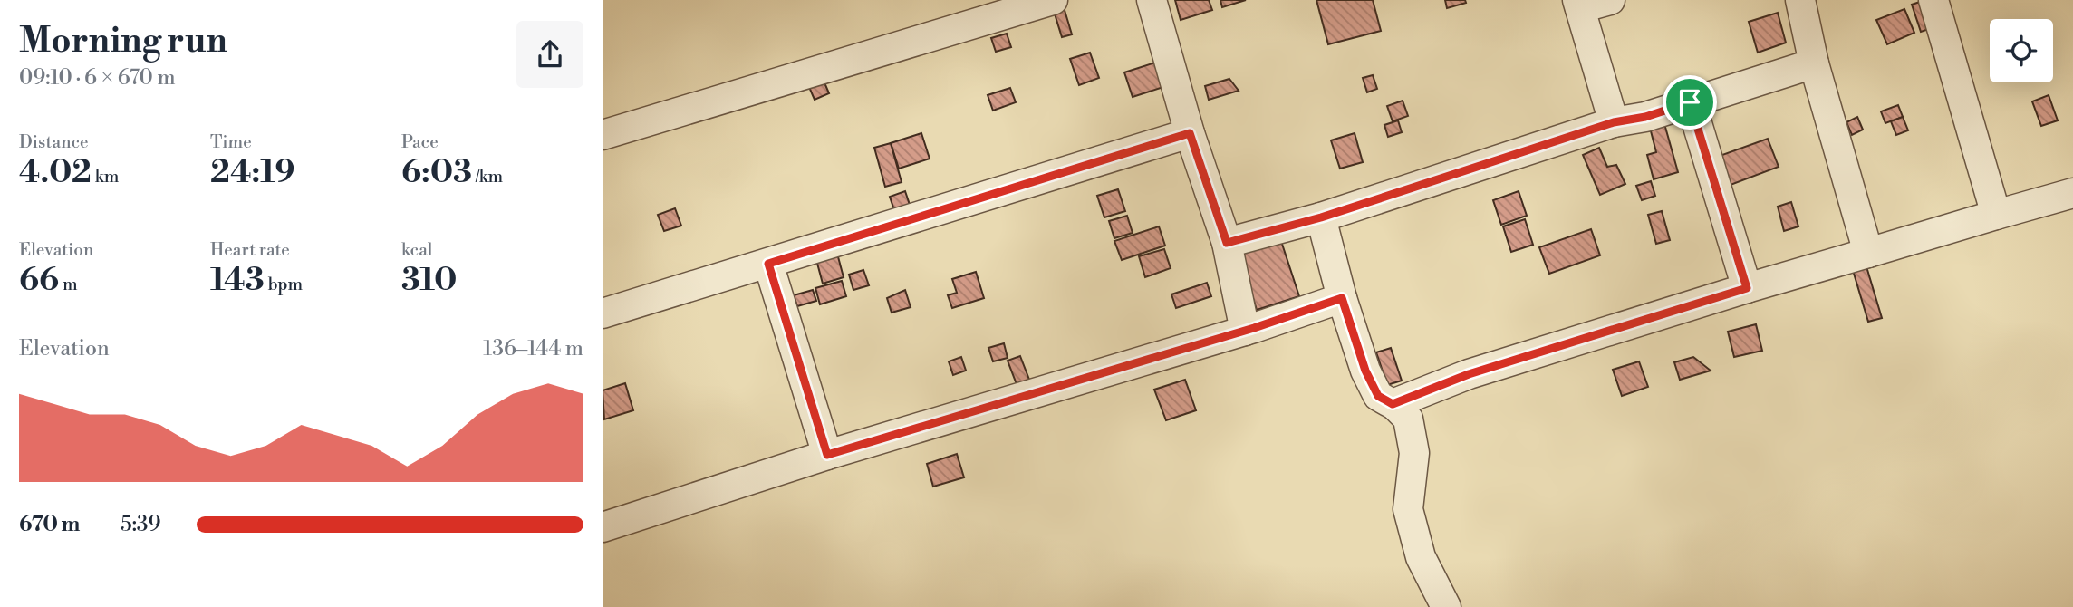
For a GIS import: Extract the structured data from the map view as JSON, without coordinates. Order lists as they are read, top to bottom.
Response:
{
  "page": {
    "heading": ["Morning run", "09:10 · 6 × 670 m"],
    "stats": [
      ["Distance", "4.02 km"],
      ["Time", "24:19"],
      ["Pace", "6:03 /km"],
      ["Elevation", "66 m"],
      ["Heart rate", "143 bpm"],
      ["kcal", "310"]
    ],
    "chart": ["Elevation", "136–144 m"],
    "list": [
      {
        "name": "670 m",
        "note": "5:39"
      }
    ]
  }
}
